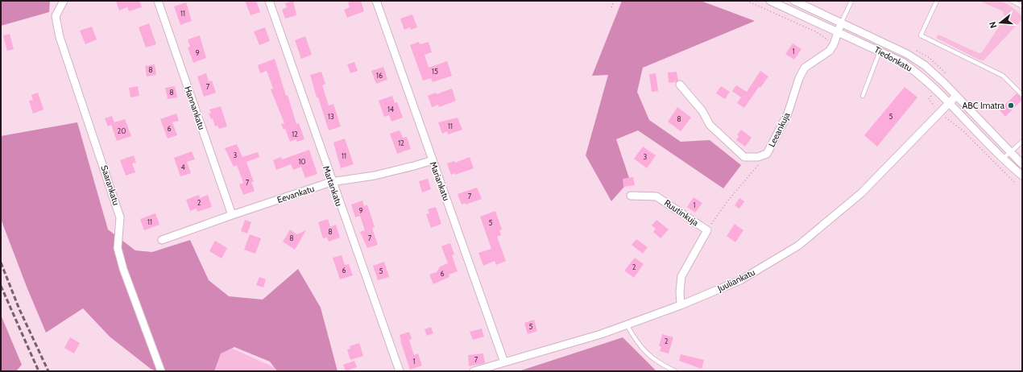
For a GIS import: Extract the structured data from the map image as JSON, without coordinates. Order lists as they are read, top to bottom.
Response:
{
  "streets": {
    "street": [
      "Tiedonkatu",
      "Hannankatu",
      "Leeankuja",
      "Mariankatu",
      "Saarankatu",
      "Martankatu",
      "Eevankatu",
      "Ruutinkuja",
      "Juuliankatu"
    ]
  },
  "crossings": [
    ["Tiedonkatu", "Leeankuja"],
    ["Tiedonkatu", "Juuliankatu"],
    ["Hannankatu", "Eevankatu"],
    ["Mariankatu", "Eevankatu"],
    ["Mariankatu", "Juuliankatu"],
    ["Martankatu", "Eevankatu"],
    ["Ruutinkuja", "Juuliankatu"]
  ],
  "places": ["ABC Imatra"],
  "house_numbers": [
    "11",
    "1",
    "9",
    "8",
    "15",
    "16",
    "7",
    "8",
    "14",
    "13",
    "5",
    "8",
    "11",
    "6",
    "20",
    "12",
    "12",
    "3",
    "11",
    "3",
    "10",
    "4",
    "7",
    "7",
    "2",
    "1",
    "9",
    "11",
    "5",
    "8",
    "8",
    "7",
    "2",
    "6",
    "5",
    "6",
    "5",
    "2",
    "7",
    "1"
  ],
  "north": "left"
}
